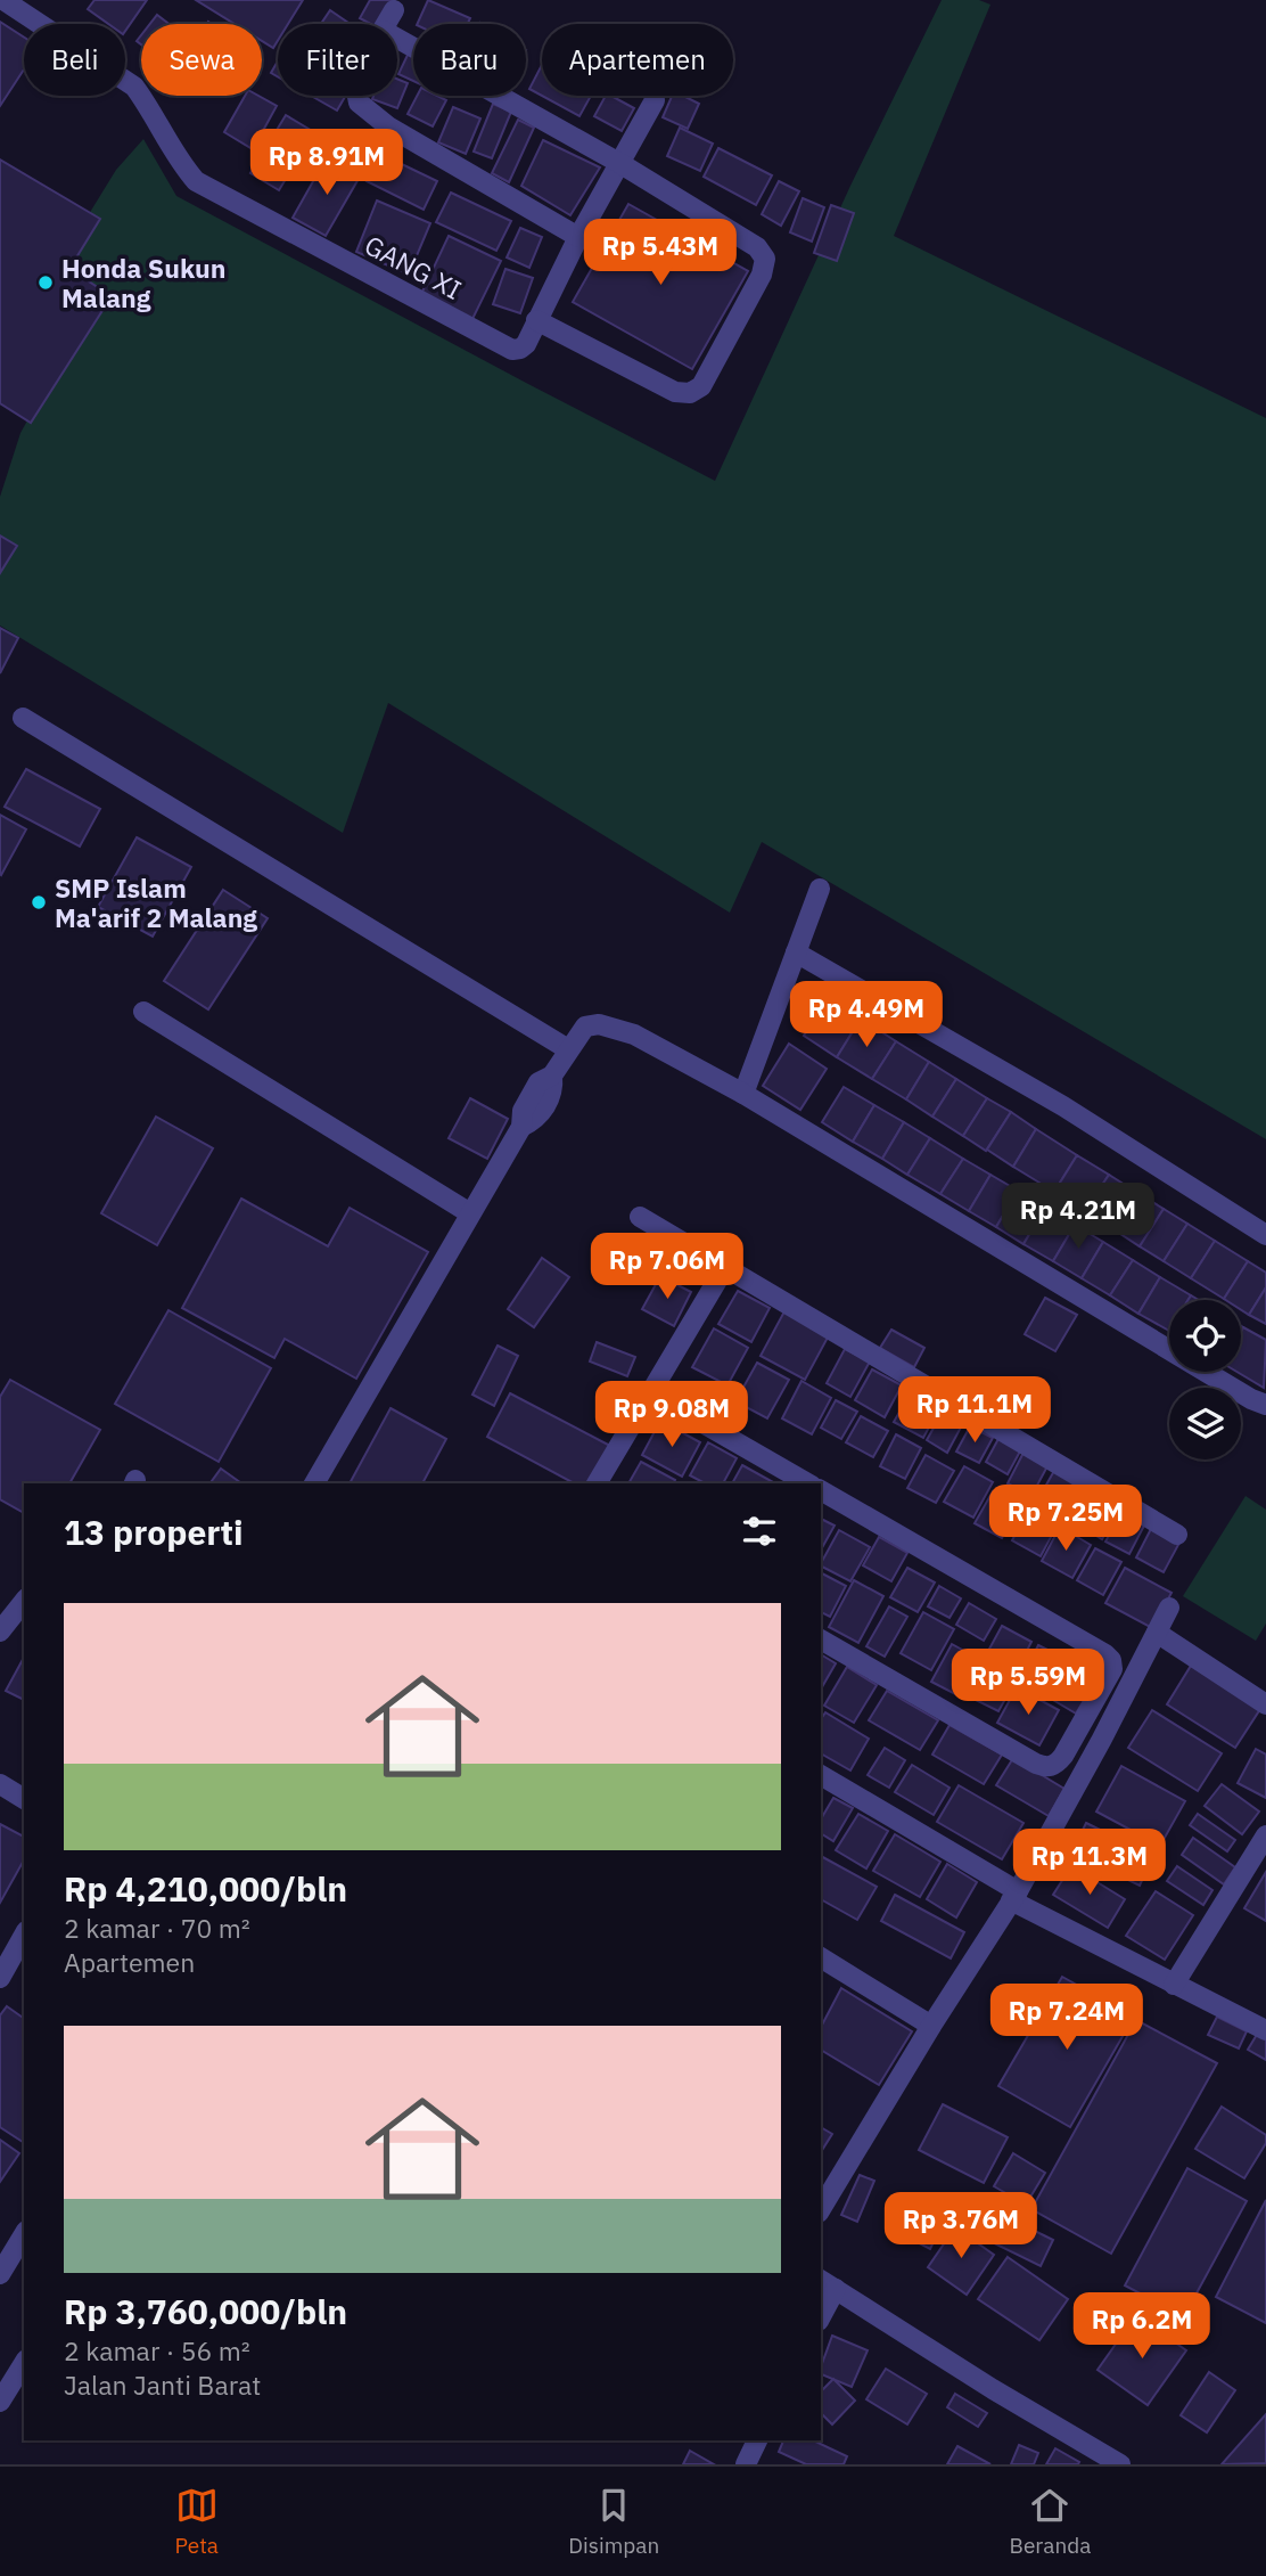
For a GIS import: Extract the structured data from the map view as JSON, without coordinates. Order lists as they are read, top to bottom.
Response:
{
  "streets": {
    "street": ["GANG XI"]
  },
  "places": ["Honda Sukun Malang", "SMP Islam Ma'arif 2 Malang"],
  "page": {
    "chip": [
      "Beli",
      "Sewa",
      "Filter",
      "Baru",
      "Apartemen"
    ],
    "price": [
      "Rp 8.91M",
      "Rp 5.43M",
      "Rp 4.49M",
      "Rp 4.21M",
      "Rp 7.06M",
      "Rp 11.1M",
      "Rp 9.08M",
      "Rp 7.25M",
      "Rp 5.59M",
      "Rp 11.3M",
      "Rp 7.24M",
      "Rp 3.76M",
      "Rp 6.2M"
    ],
    "heading": "13 properti",
    "list": [
      {
        "name": "Rp 4,210,000/bln",
        "note": "2 kamar · 70 m² · Apartemen"
      },
      {
        "name": "Rp 3,760,000/bln",
        "note": "2 kamar · 56 m² · Jalan Janti Barat"
      }
    ],
    "tabs": ["Peta", "Disimpan", "Beranda"]
  }
}
